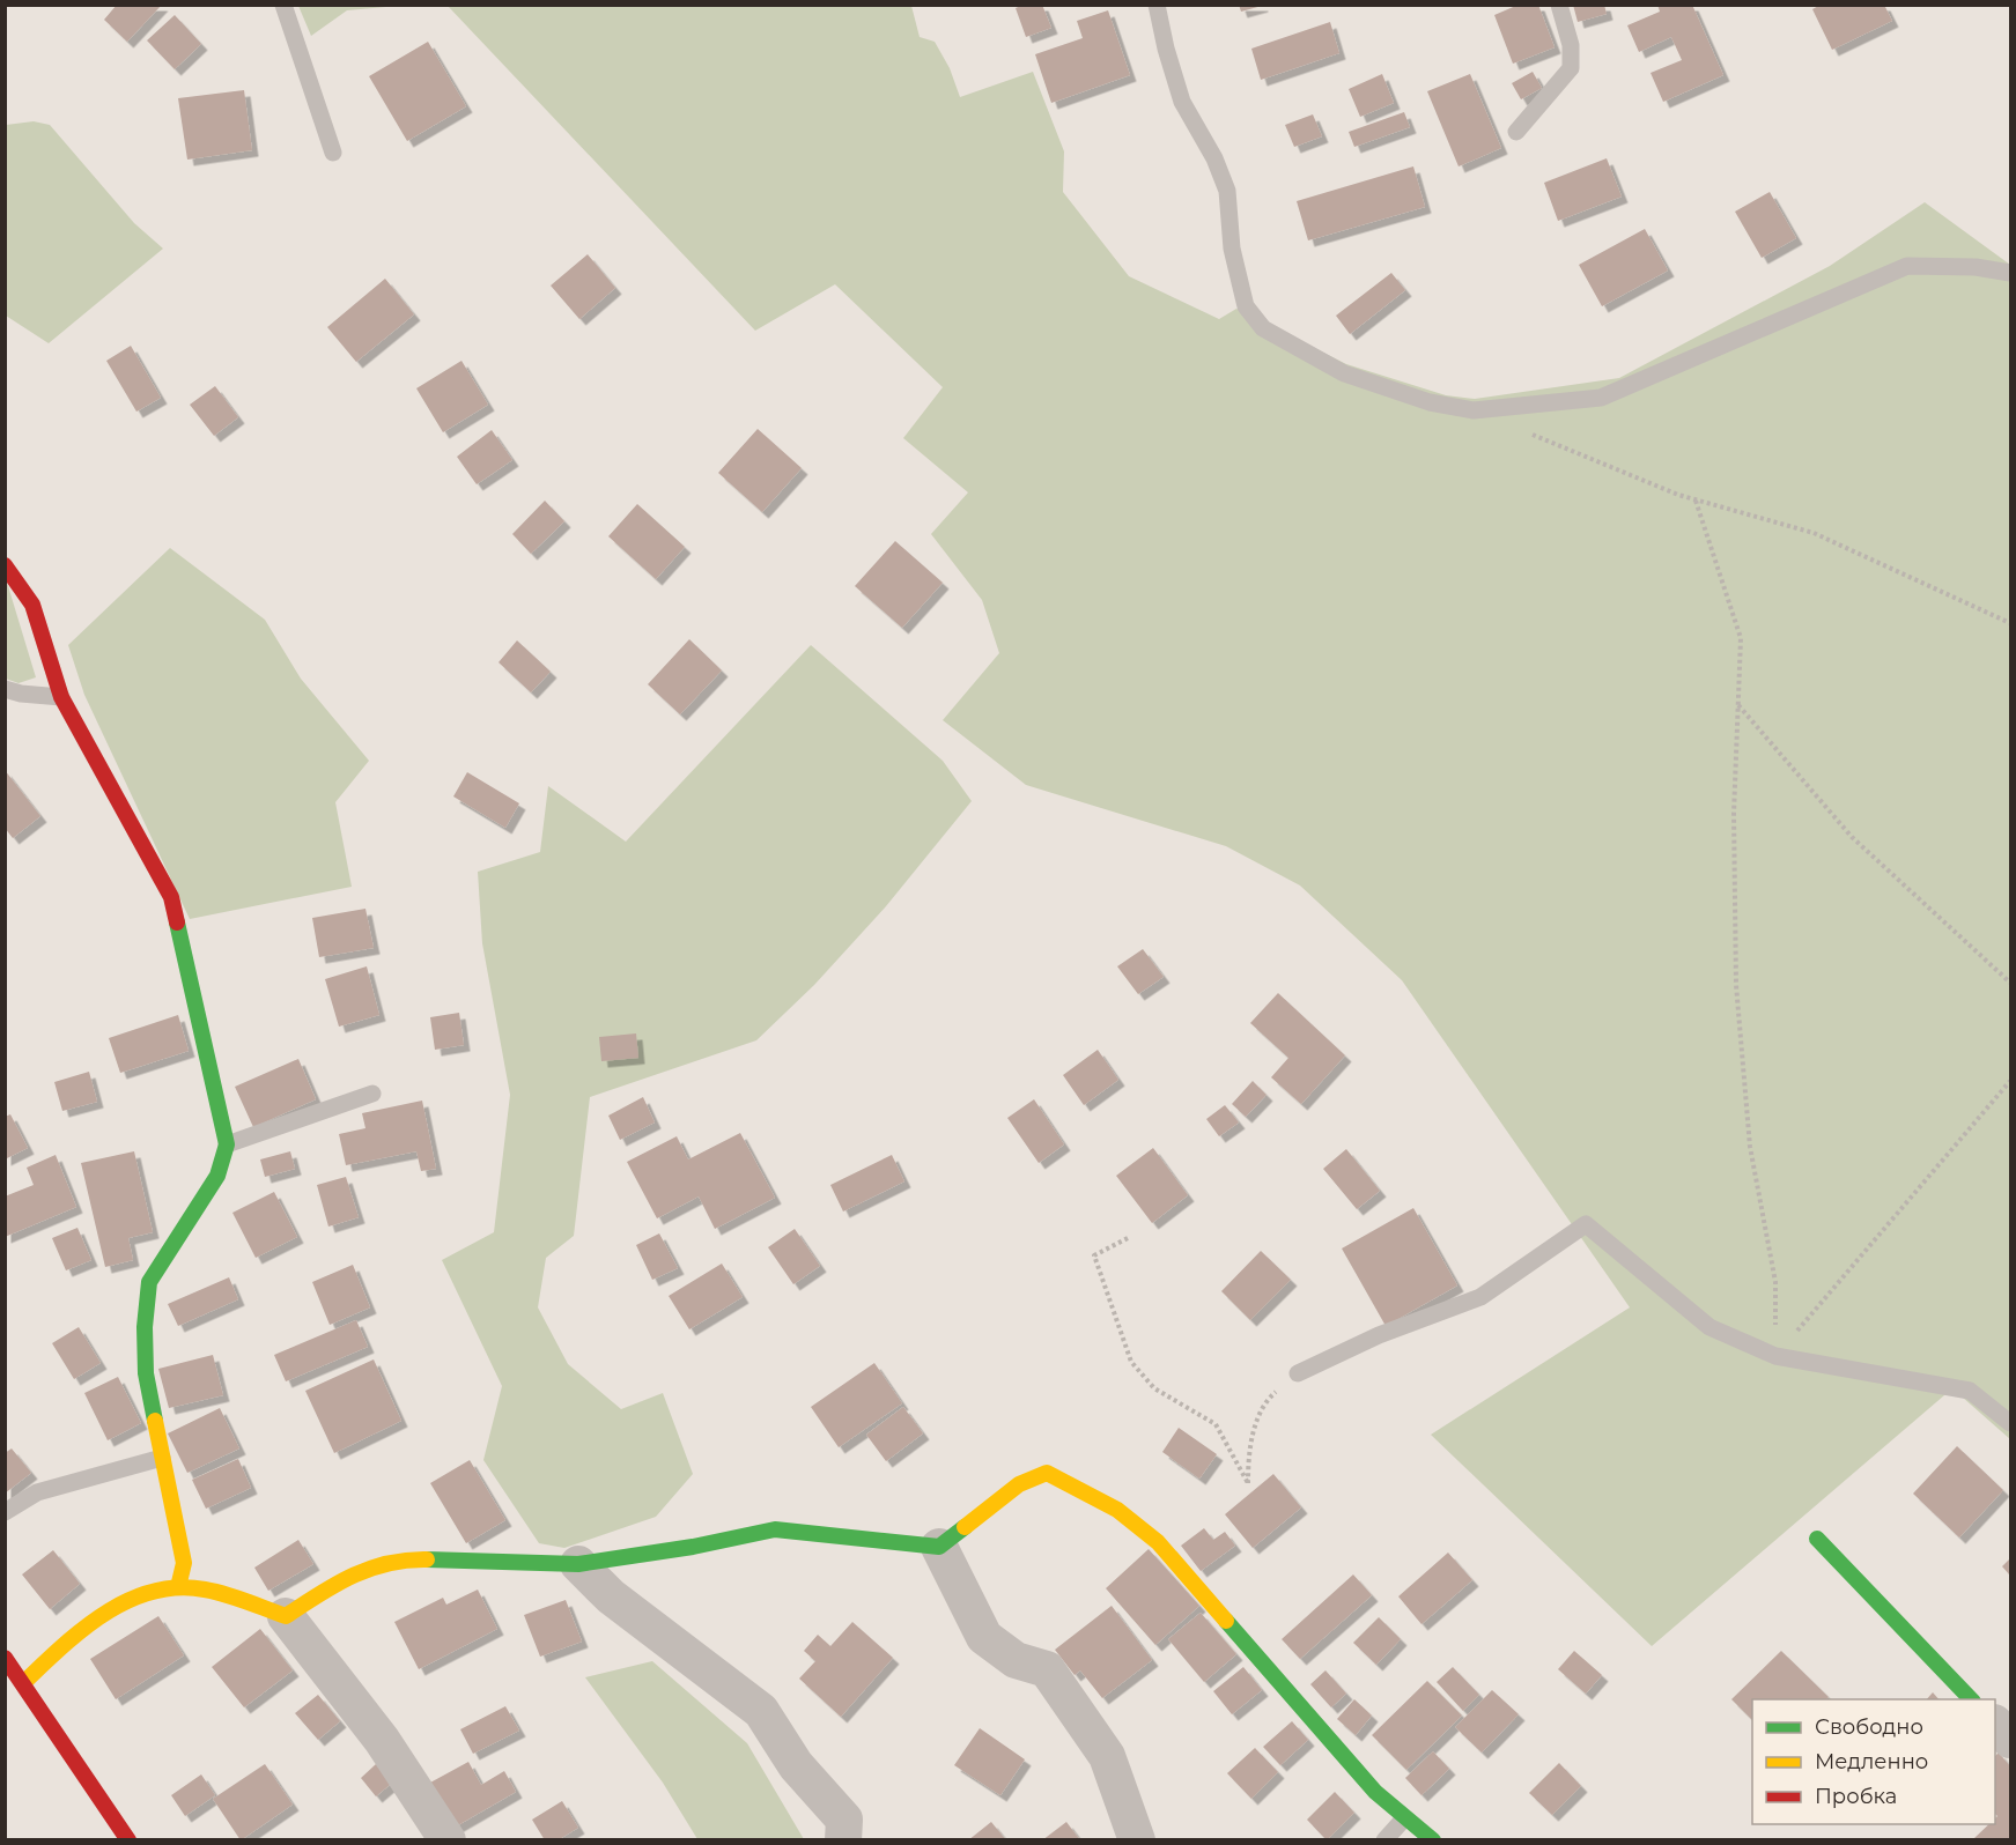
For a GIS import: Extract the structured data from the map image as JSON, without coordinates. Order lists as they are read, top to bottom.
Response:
{
  "legend": ["Свободно", "Медленно", "Пробка"]
}
